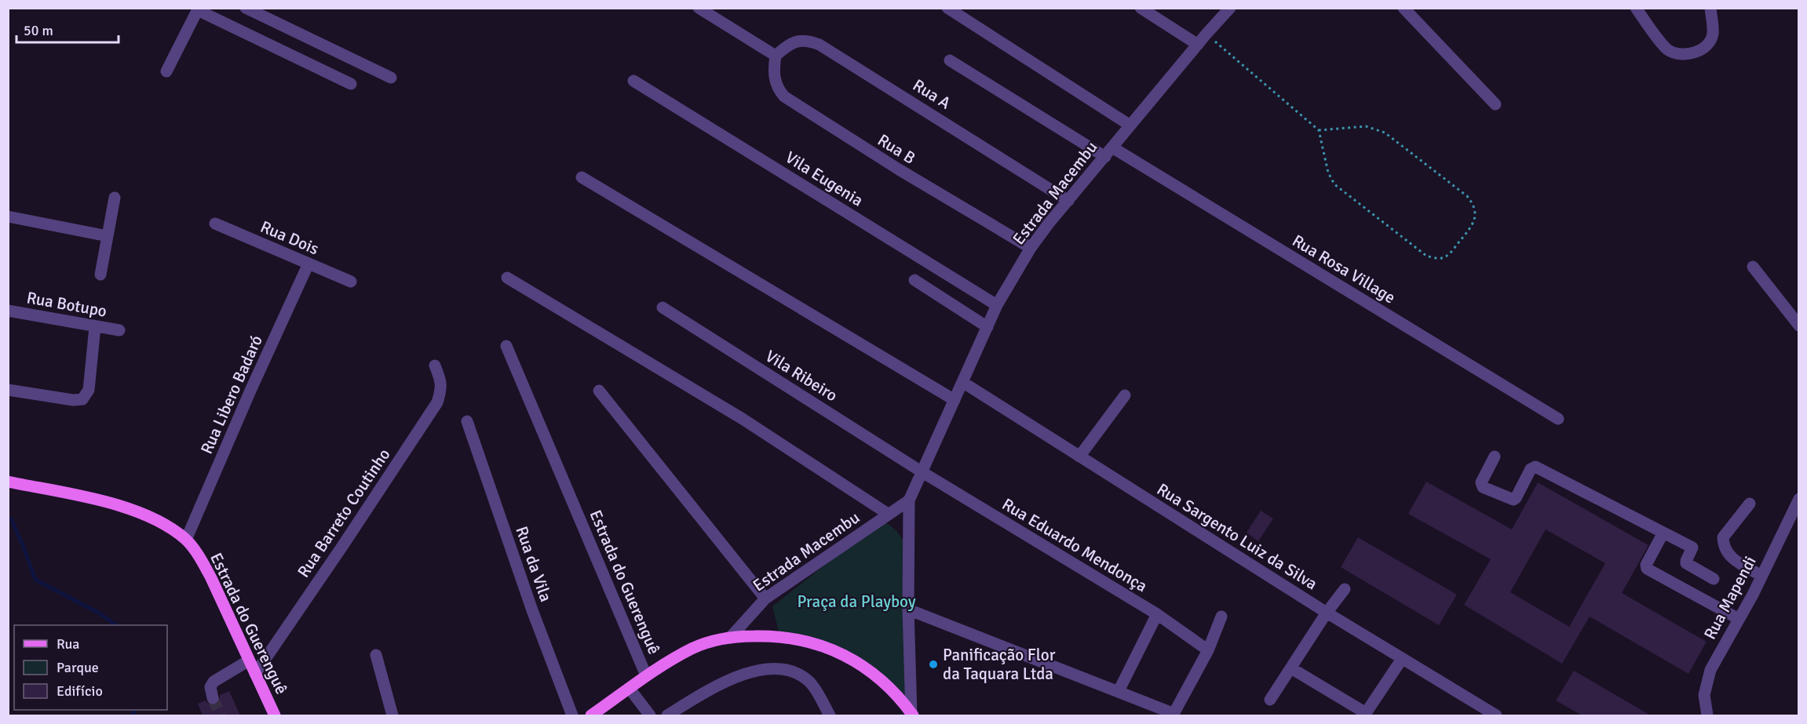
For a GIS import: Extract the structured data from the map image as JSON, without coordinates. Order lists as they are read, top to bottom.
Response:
{
  "streets": {
    "main road": ["Estrada do Guerenguê"],
    "street": [
      "Rua A",
      "Rua B",
      "Vila Eugenia",
      "Estrada Macembu",
      "Rua Dois",
      "Rua Rosa Village",
      "Rua Botupo",
      "Vila Ribeiro",
      "Rua Libero Badaró",
      "Rua Barreto Coutinho",
      "Rua Sargento Luiz da Silva",
      "Rua Eduardo Mendonça",
      "Rua da Vila",
      "Rua Mapendi"
    ]
  },
  "crossings": [
    ["Rua A", "Rua B"],
    ["Rua A", "Estrada Macembu"],
    ["Rua B", "Estrada Macembu"],
    ["Vila Eugenia", "Estrada Macembu"],
    ["Estrada Macembu", "Rua Rosa Village"],
    ["Estrada Macembu", "Vila Ribeiro"],
    ["Estrada Macembu", "Rua Sargento Luiz da Silva"],
    ["Estrada Macembu", "Rua Eduardo Mendonça"],
    ["Estrada Macembu", "Estrada do Guerenguê"],
    ["Rua Dois", "Rua Libero Badaró"],
    ["Vila Ribeiro", "Rua Eduardo Mendonça"],
    ["Rua Libero Badaró", "Estrada do Guerenguê"],
    ["Rua Barreto Coutinho", "Estrada do Guerenguê"]
  ],
  "parks": ["Praça da Playboy"],
  "places": ["Panificação Flor da Taquara Ltda"],
  "legend": ["Rua", "Parque", "Edifício"],
  "scale_bar": "50 m"
}
